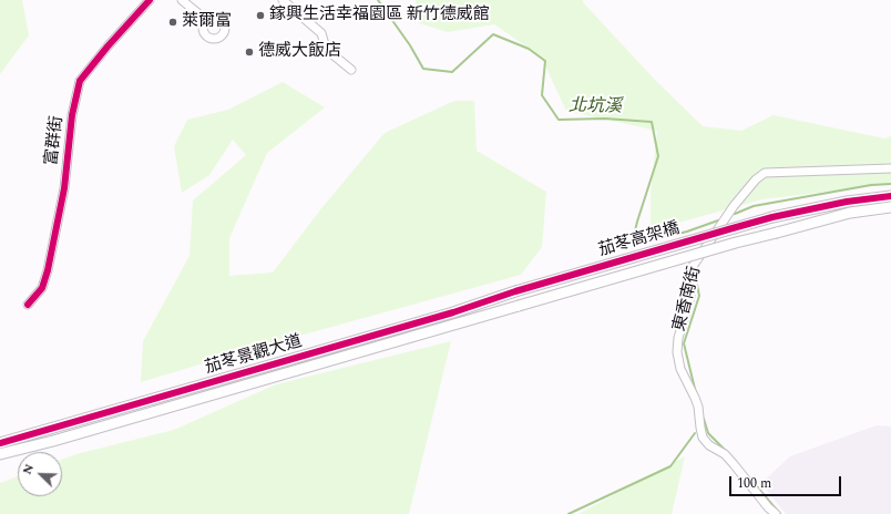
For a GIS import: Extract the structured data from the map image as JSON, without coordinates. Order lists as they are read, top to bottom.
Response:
{
  "streets": {
    "street": [
      "富群街",
      "茄苳高架橋",
      "東香南街",
      "茄苳景觀大道"
    ]
  },
  "crossings": [
    ["茄苳高架橋", "茄苳景觀大道"]
  ],
  "water": ["北坑溪"],
  "places": ["鎵興生活幸福園區 新竹德威館", "萊爾富", "德威大飯店"],
  "scale_bar": "100 m",
  "north": "top left"
}
